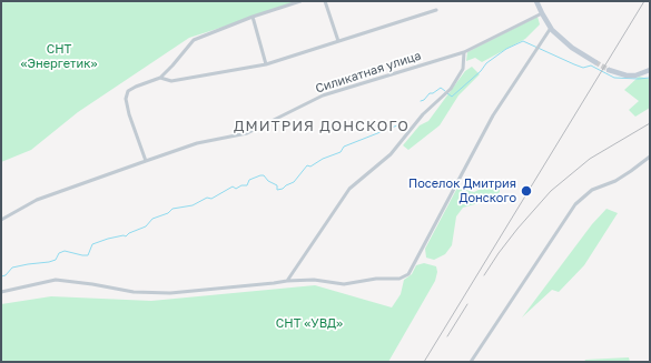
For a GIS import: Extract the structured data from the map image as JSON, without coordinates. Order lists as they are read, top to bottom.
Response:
{
  "streets": {
    "street": ["Силикатная улица"]
  },
  "districts": ["ДМИТРИЯ ДОНСКОГО"],
  "parks": ["СНТ «Энергетик»", "СНТ «УВД»"],
  "places": ["Поселок Дмитрия Донского"]
}
